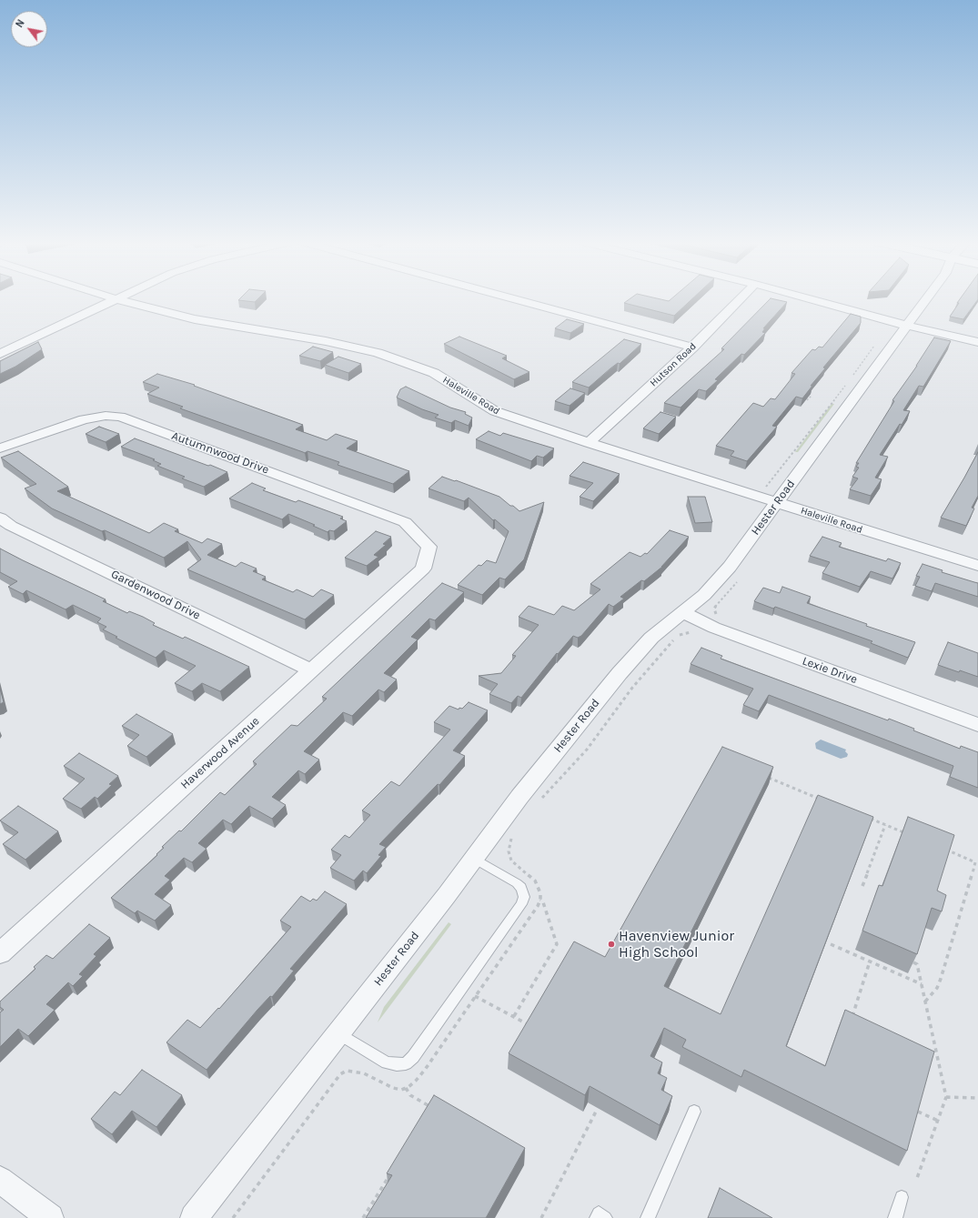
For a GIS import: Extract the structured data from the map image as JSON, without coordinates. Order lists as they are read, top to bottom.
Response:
{
  "streets": {
    "street": [
      "Hutson Road",
      "Haleville Road",
      "Autumnwood Drive",
      "Hester Road",
      "Gardenwood Drive",
      "Lexie Drive",
      "Haverwood Avenue"
    ]
  },
  "crossings": [
    ["Hutson Road", "Haleville Road"],
    ["Haleville Road", "Hester Road"],
    ["Autumnwood Drive", "Haverwood Avenue"],
    ["Hester Road", "Lexie Drive"],
    ["Gardenwood Drive", "Haverwood Avenue"]
  ],
  "places": ["Havenview Junior High School"],
  "north": "top left"
}
